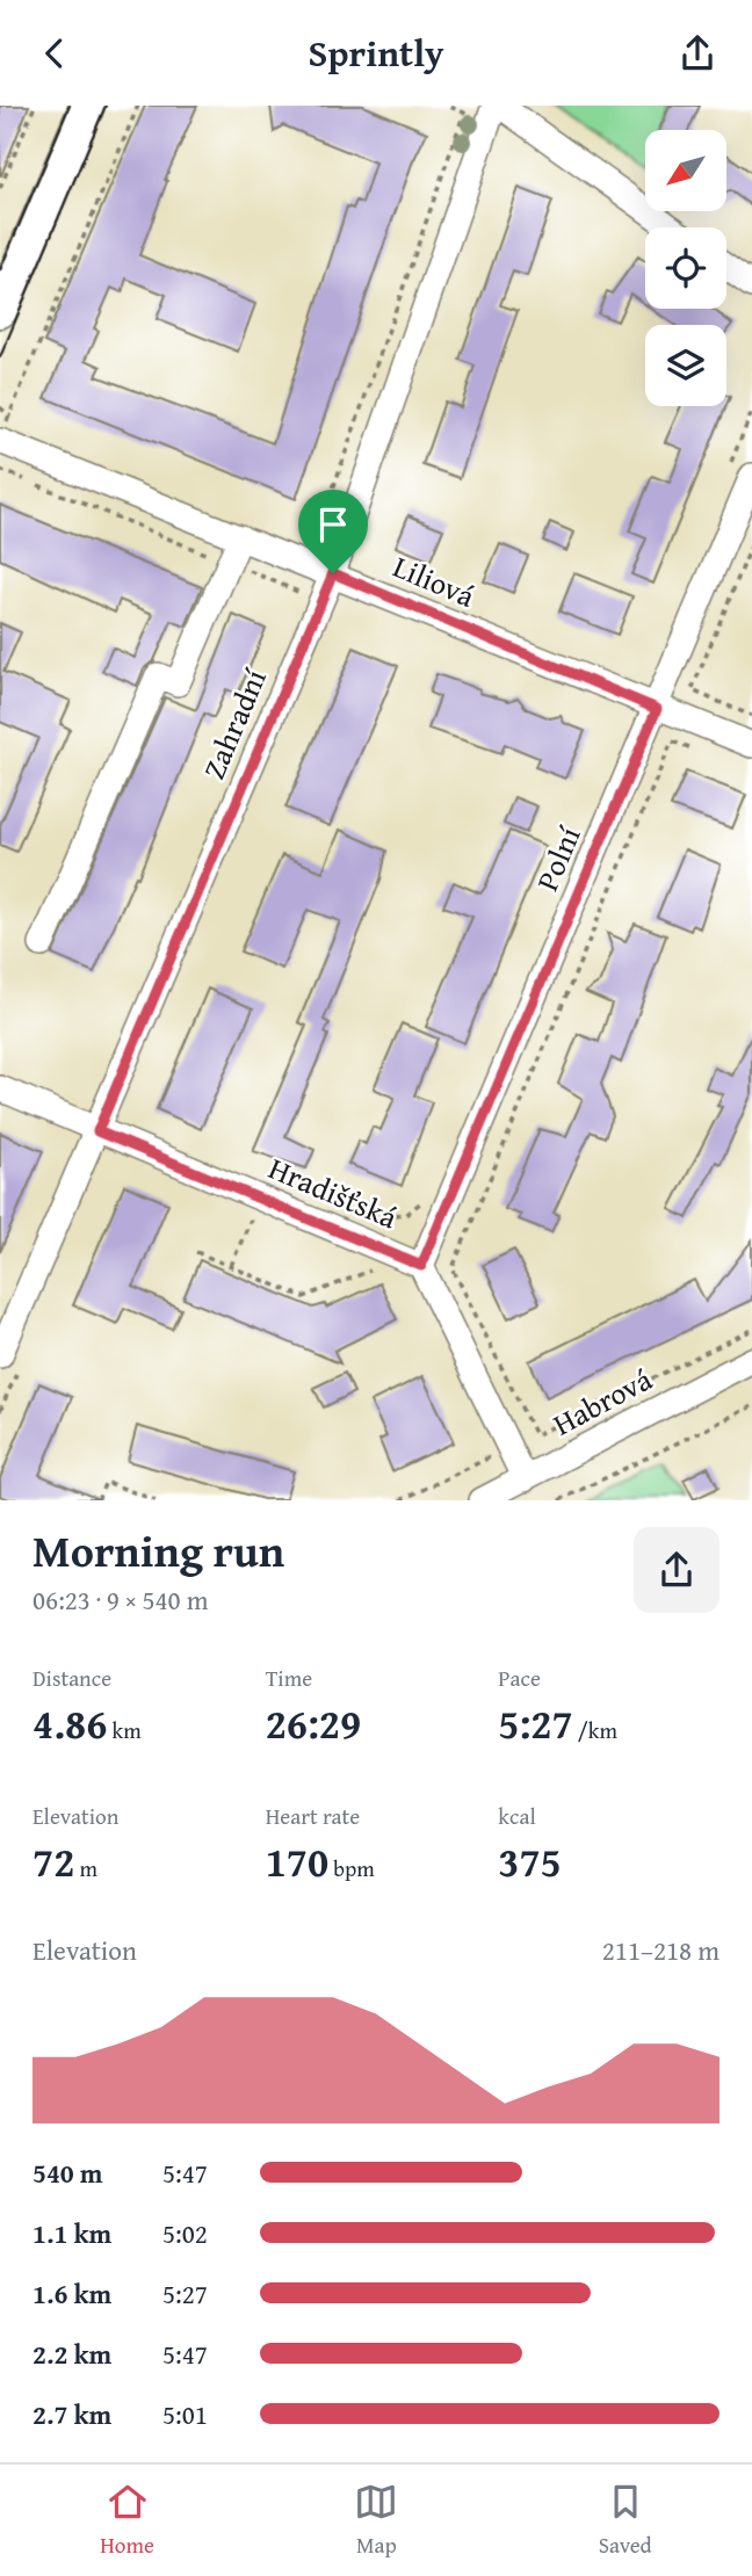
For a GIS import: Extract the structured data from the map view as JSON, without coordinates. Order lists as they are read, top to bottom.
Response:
{
  "streets": {
    "street": [
      "Liliová",
      "Zahradní",
      "Polní",
      "Hradišťská",
      "Habrová"
    ]
  },
  "crossings": [
    ["Liliová", "Zahradní"],
    ["Liliová", "Polní"],
    ["Zahradní", "Hradišťská"],
    ["Polní", "Hradišťská"],
    ["Hradišťská", "Habrová"]
  ],
  "north": "bottom left",
  "page": {
    "header": "Sprintly",
    "heading": ["Morning run", "06:23 · 9 × 540 m"],
    "stats": [
      ["Distance", "4.86 km"],
      ["Time", "26:29"],
      ["Pace", "5:27 /km"],
      ["Elevation", "72 m"],
      ["Heart rate", "170 bpm"],
      ["kcal", "375"]
    ],
    "chart": ["Elevation", "211–218 m"],
    "list": [
      {
        "name": "540 m",
        "note": "5:47"
      },
      {
        "name": "1.1 km",
        "note": "5:02"
      },
      {
        "name": "1.6 km",
        "note": "5:27"
      },
      {
        "name": "2.2 km",
        "note": "5:47"
      },
      {
        "name": "2.7 km",
        "note": "5:01"
      }
    ],
    "tabs": ["Home", "Map", "Saved"]
  }
}
